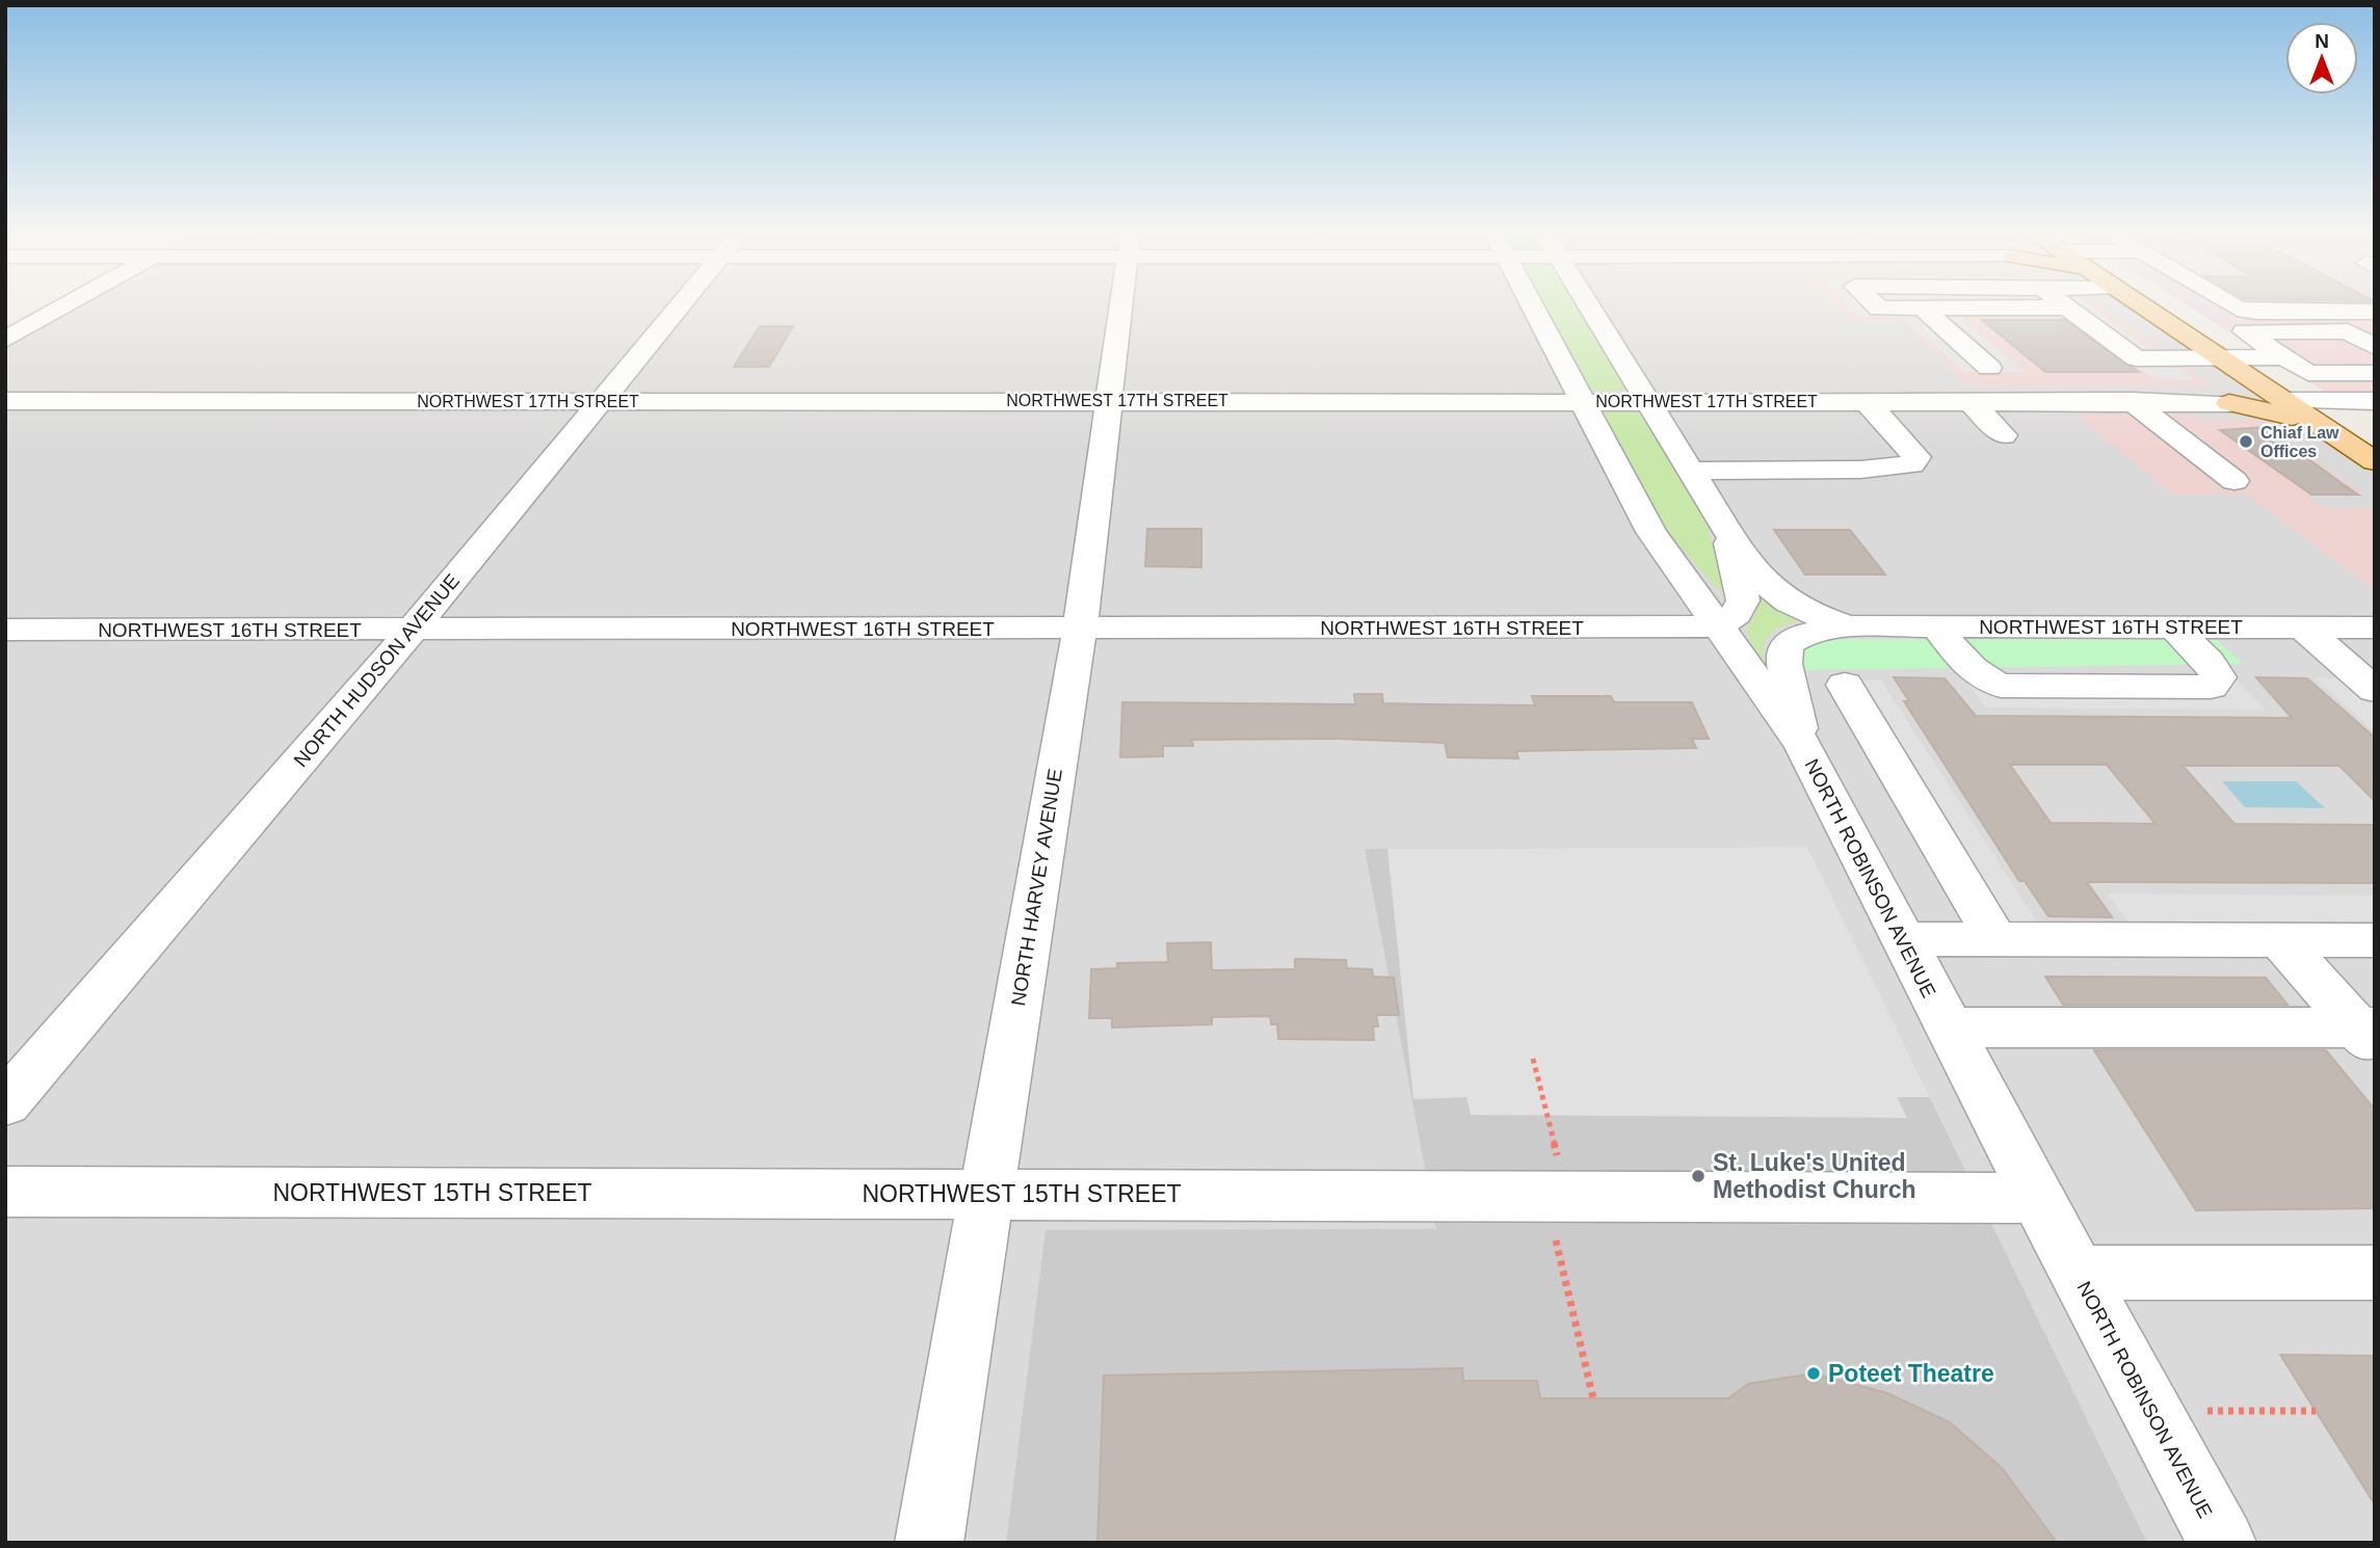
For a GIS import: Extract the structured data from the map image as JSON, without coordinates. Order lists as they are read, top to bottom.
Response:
{
  "streets": {
    "street": [
      "NORTHWEST 17TH STREET",
      "NORTHWEST 16TH STREET",
      "NORTH HUDSON AVENUE",
      "NORTH ROBINSON AVENUE",
      "NORTH HARVEY AVENUE",
      "NORTHWEST 15TH STREET"
    ]
  },
  "crossings": [
    ["NORTHWEST 17TH STREET", "NORTH HUDSON AVENUE"],
    ["NORTHWEST 17TH STREET", "NORTH ROBINSON AVENUE"],
    ["NORTHWEST 17TH STREET", "NORTH HARVEY AVENUE"],
    ["NORTHWEST 16TH STREET", "NORTH HUDSON AVENUE"],
    ["NORTHWEST 16TH STREET", "NORTH ROBINSON AVENUE"],
    ["NORTHWEST 16TH STREET", "NORTH HARVEY AVENUE"],
    ["NORTH ROBINSON AVENUE", "NORTHWEST 15TH STREET"],
    ["NORTH HARVEY AVENUE", "NORTHWEST 15TH STREET"]
  ],
  "places": ["Chiaf Law Offices", "St. Luke's United Methodist Church", "Poteet Theatre"],
  "north": "top"
}
